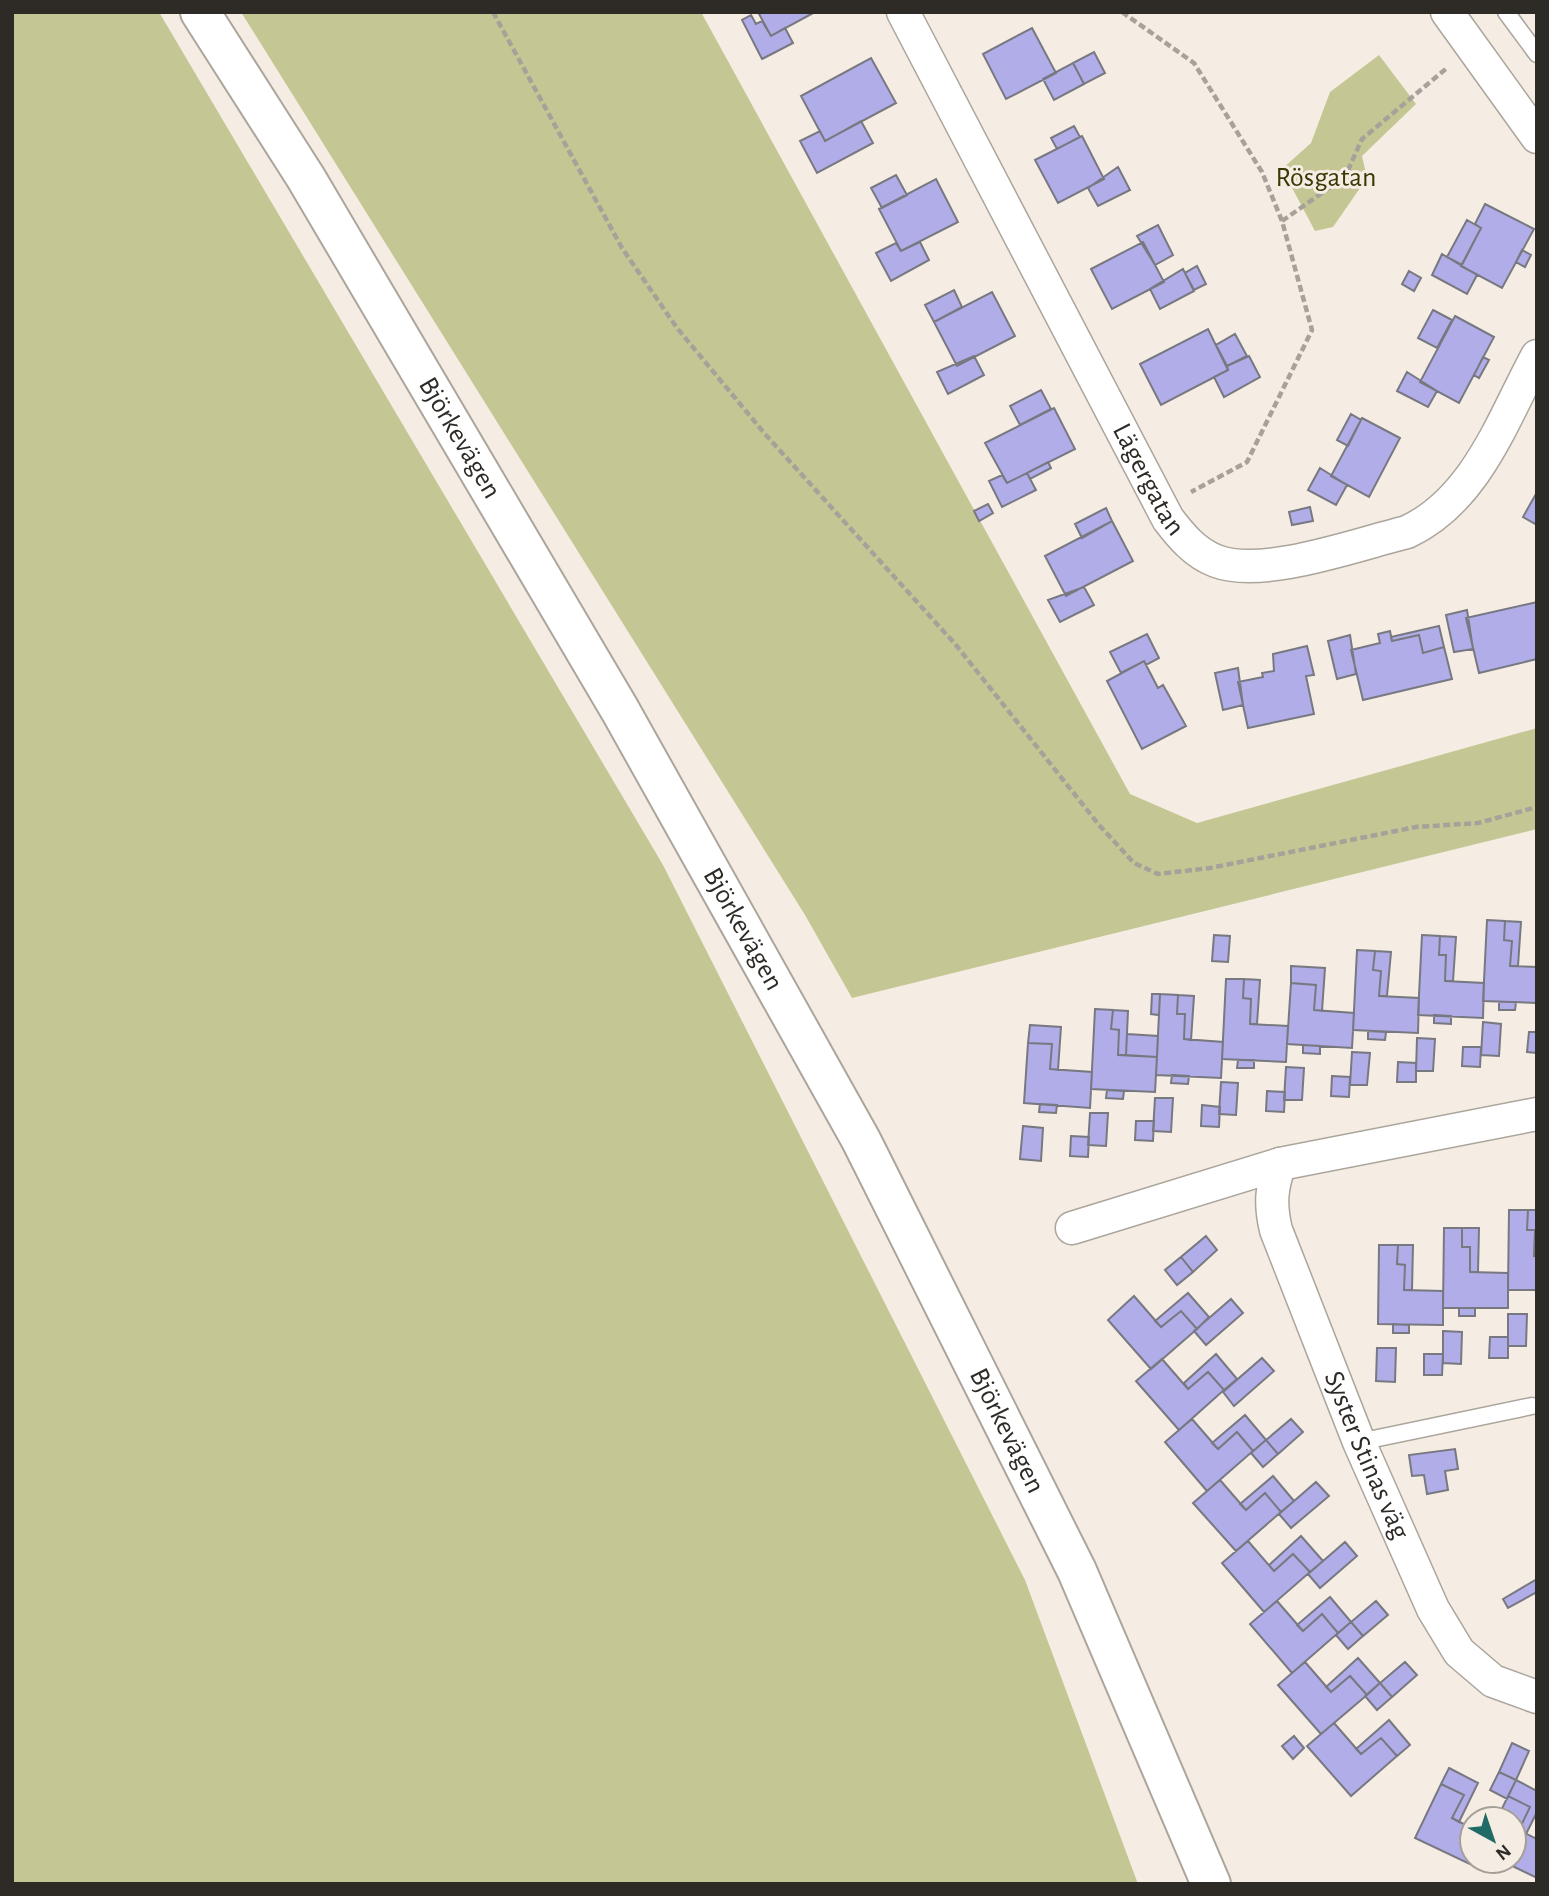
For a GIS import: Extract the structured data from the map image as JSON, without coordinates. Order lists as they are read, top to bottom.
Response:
{
  "streets": {
    "main road": ["Björkevägen"],
    "street": ["Lägergatan", "Syster Stinas väg"]
  },
  "parks": ["Rösgatan"],
  "north": "bottom right"
}
